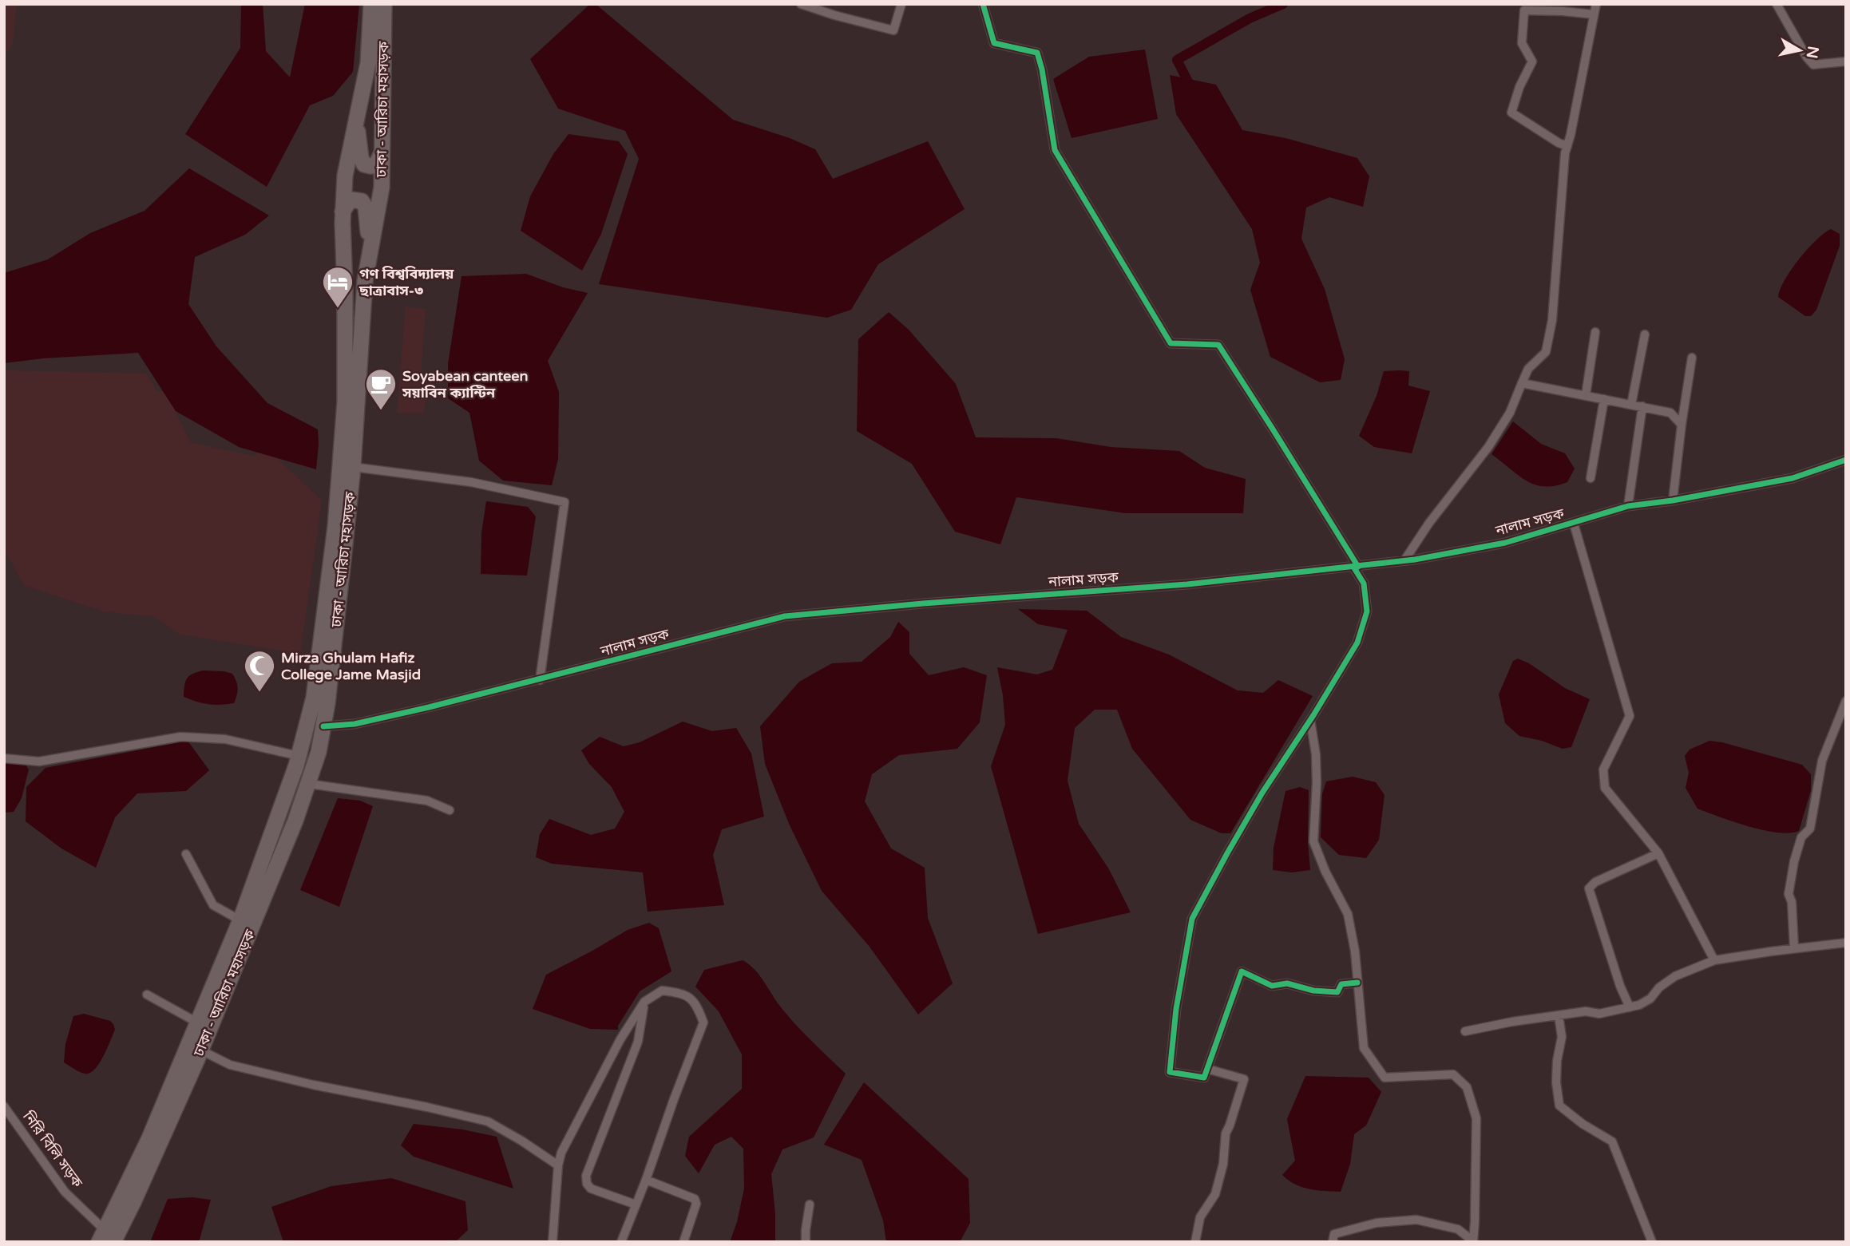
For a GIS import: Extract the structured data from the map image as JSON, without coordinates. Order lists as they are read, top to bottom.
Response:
{
  "streets": {
    "highway": ["ঢাকা - আরিচা মহাসড়ক"],
    "street": ["নালাম সড়ক", "নিরি বিলি সড়ক"]
  },
  "crossings": [
    ["ঢাকা - আরিচা মহাসড়ক", "নালাম সড়ক"],
    ["ঢাকা - আরিচা মহাসড়ক", "নিরি বিলি সড়ক"]
  ],
  "places": {
    "hotel": ["গণ বিশ্ববিদ্যালয় ছাত্রাবাস-৩"],
    "cafe": ["Soyabean canteen সয়াবিন ক্যান্টিন"],
    "mosque": ["Mirza Ghulam Hafiz College Jame Masjid"]
  },
  "north": "right"
}
